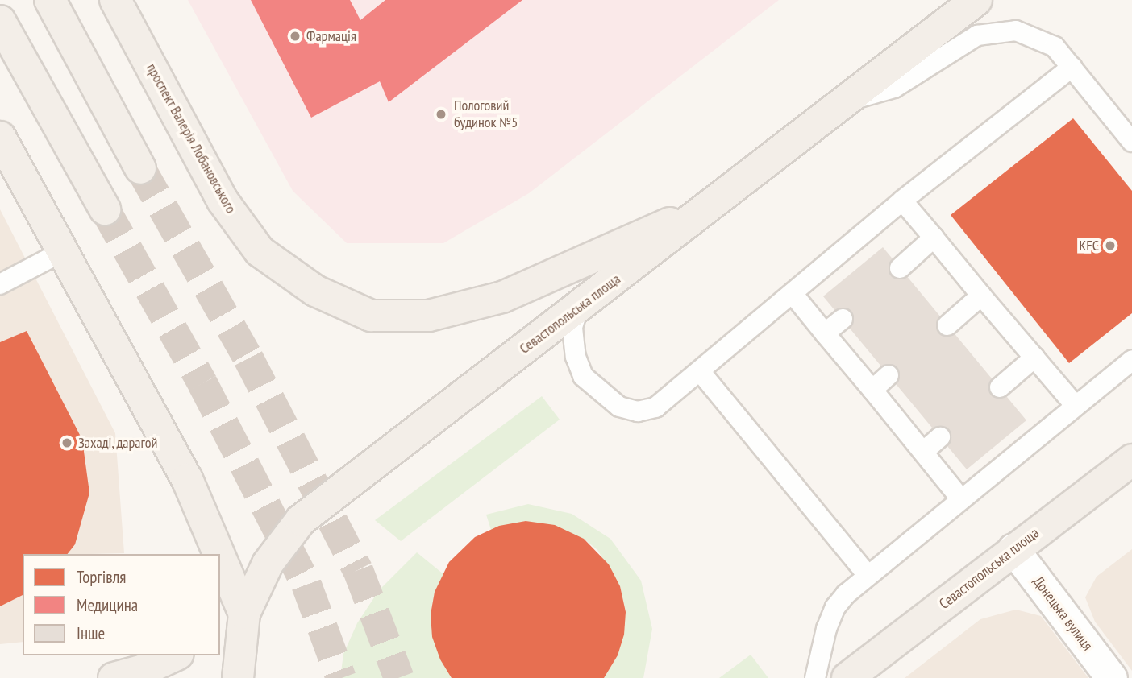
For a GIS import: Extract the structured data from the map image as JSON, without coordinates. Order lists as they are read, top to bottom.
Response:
{
  "streets": {
    "main road": ["проспект Валерія Лобановського", "Севастопольська площа"],
    "street": ["Донецька вулиця"]
  },
  "crossings": [
    ["проспект Валерія Лобановського", "Севастопольська площа"],
    ["Севастопольська площа", "Донецька вулиця"]
  ],
  "places": [
    "Фармація",
    "Пологовий будинок №5",
    "KFC",
    "Захаді, дарагой"
  ],
  "legend": ["Торгівля", "Медицина", "Інше"]
}
